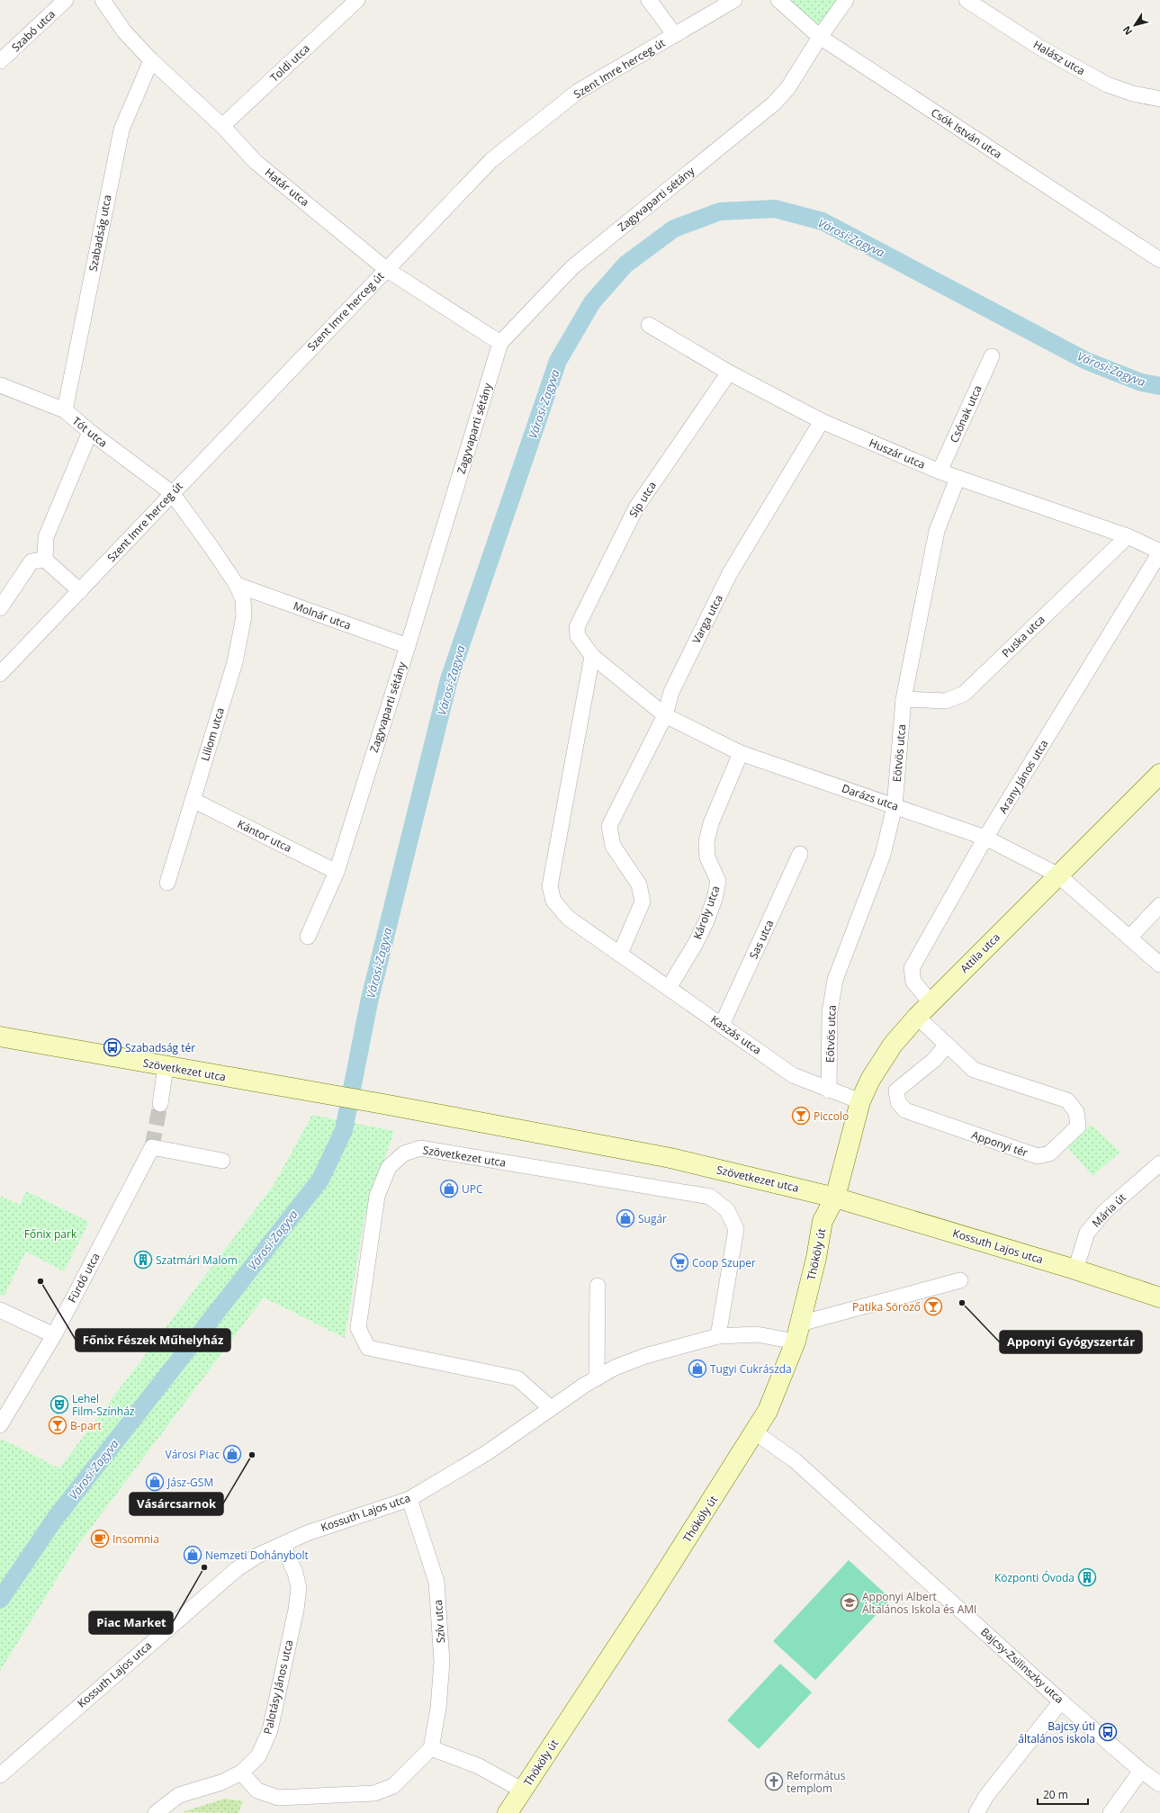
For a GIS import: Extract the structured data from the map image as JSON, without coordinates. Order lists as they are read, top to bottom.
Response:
{
  "streets": {
    "street": [
      "Szabó utca",
      "Halász utca",
      "Toldi utca",
      "Szent Imre herceg út",
      "Csók István utca",
      "Határ utca",
      "Zagyvaparti sétány",
      "Szabadság utca",
      "Csónak utca",
      "Tót utca",
      "Huszár utca",
      "Síp utca",
      "Molnár utca",
      "Varga utca",
      "Puska utca",
      "Liliom utca",
      "Eötvös utca",
      "Arany János utca",
      "Darázs utca",
      "Kántor utca",
      "Károly utca",
      "Sas utca",
      "Attila utca",
      "Kaszás utca",
      "Szövetkezet utca",
      "Apponyi tér",
      "Mária út",
      "Kossuth Lajos utca",
      "Thököly út",
      "Fürdő utca",
      "Szív utca",
      "Bajcsy-Zsilinszky utca",
      "Palotásy János utca"
    ]
  },
  "crossings": [
    ["Toldi utca", "Határ utca"],
    ["Szent Imre herceg út", "Határ utca"],
    ["Szent Imre herceg út", "Tót utca"],
    ["Csók István utca", "Zagyvaparti sétány"],
    ["Határ utca", "Zagyvaparti sétány"],
    ["Határ utca", "Szabadság utca"],
    ["Zagyvaparti sétány", "Molnár utca"],
    ["Zagyvaparti sétány", "Kántor utca"],
    ["Szabadság utca", "Tót utca"],
    ["Csónak utca", "Huszár utca"],
    ["Tót utca", "Molnár utca"],
    ["Tót utca", "Liliom utca"],
    ["Huszár utca", "Síp utca"],
    ["Huszár utca", "Varga utca"],
    ["Huszár utca", "Puska utca"],
    ["Huszár utca", "Eötvös utca"],
    ["Huszár utca", "Arany János utca"],
    ["Síp utca", "Darázs utca"],
    ["Molnár utca", "Liliom utca"],
    ["Varga utca", "Darázs utca"],
    ["Varga utca", "Kaszás utca"],
    ["Puska utca", "Eötvös utca"],
    ["Liliom utca", "Kántor utca"],
    ["Eötvös utca", "Darázs utca"],
    ["Eötvös utca", "Kaszás utca"],
    ["Arany János utca", "Darázs utca"],
    ["Arany János utca", "Attila utca"],
    ["Darázs utca", "Károly utca"],
    ["Darázs utca", "Attila utca"],
    ["Darázs utca", "Kaszás utca"],
    ["Károly utca", "Kaszás utca"],
    ["Sas utca", "Kaszás utca"],
    ["Attila utca", "Kaszás utca"],
    ["Attila utca", "Apponyi tér"],
    ["Attila utca", "Thököly út"],
    ["Szövetkezet utca", "Kossuth Lajos utca"],
    ["Szövetkezet utca", "Thököly út"],
    ["Mária út", "Kossuth Lajos utca"],
    ["Kossuth Lajos utca", "Thököly út"],
    ["Kossuth Lajos utca", "Szív utca"],
    ["Kossuth Lajos utca", "Palotásy János utca"],
    ["Thököly út", "Bajcsy-Zsilinszky utca"]
  ],
  "water": ["Városi-Zagyva"],
  "parks": ["Főnix park"],
  "places": {
    "bus stop": ["Szabadság tér", "Bajcsy úti általános iskola"],
    "bar": ["Piccolo", "Patika Söröző", "B-part"],
    "shop": [
      "UPC",
      "Sugár",
      "Tugyi Cukrászda",
      "Városi Piac",
      "Jász-GSM",
      "Nemzeti Dohánybolt"
    ],
    "building": ["Szatmári Malom", "Központi Óvoda"],
    "supermarket": ["Coop Szuper"],
    "other": [
      "Főnix Fészek Műhelyház",
      "Apponyi Gyógyszertár",
      "Vásárcsarnok",
      "Piac Market"
    ],
    "theatre": ["Lehel Film-Színház"],
    "cafe": ["Insomnia"],
    "school or university": ["Apponyi Albert Általános Iskola és AMI"],
    "church": ["Református templom"]
  },
  "scale_bar": "20 m",
  "north": "bottom left"
}
